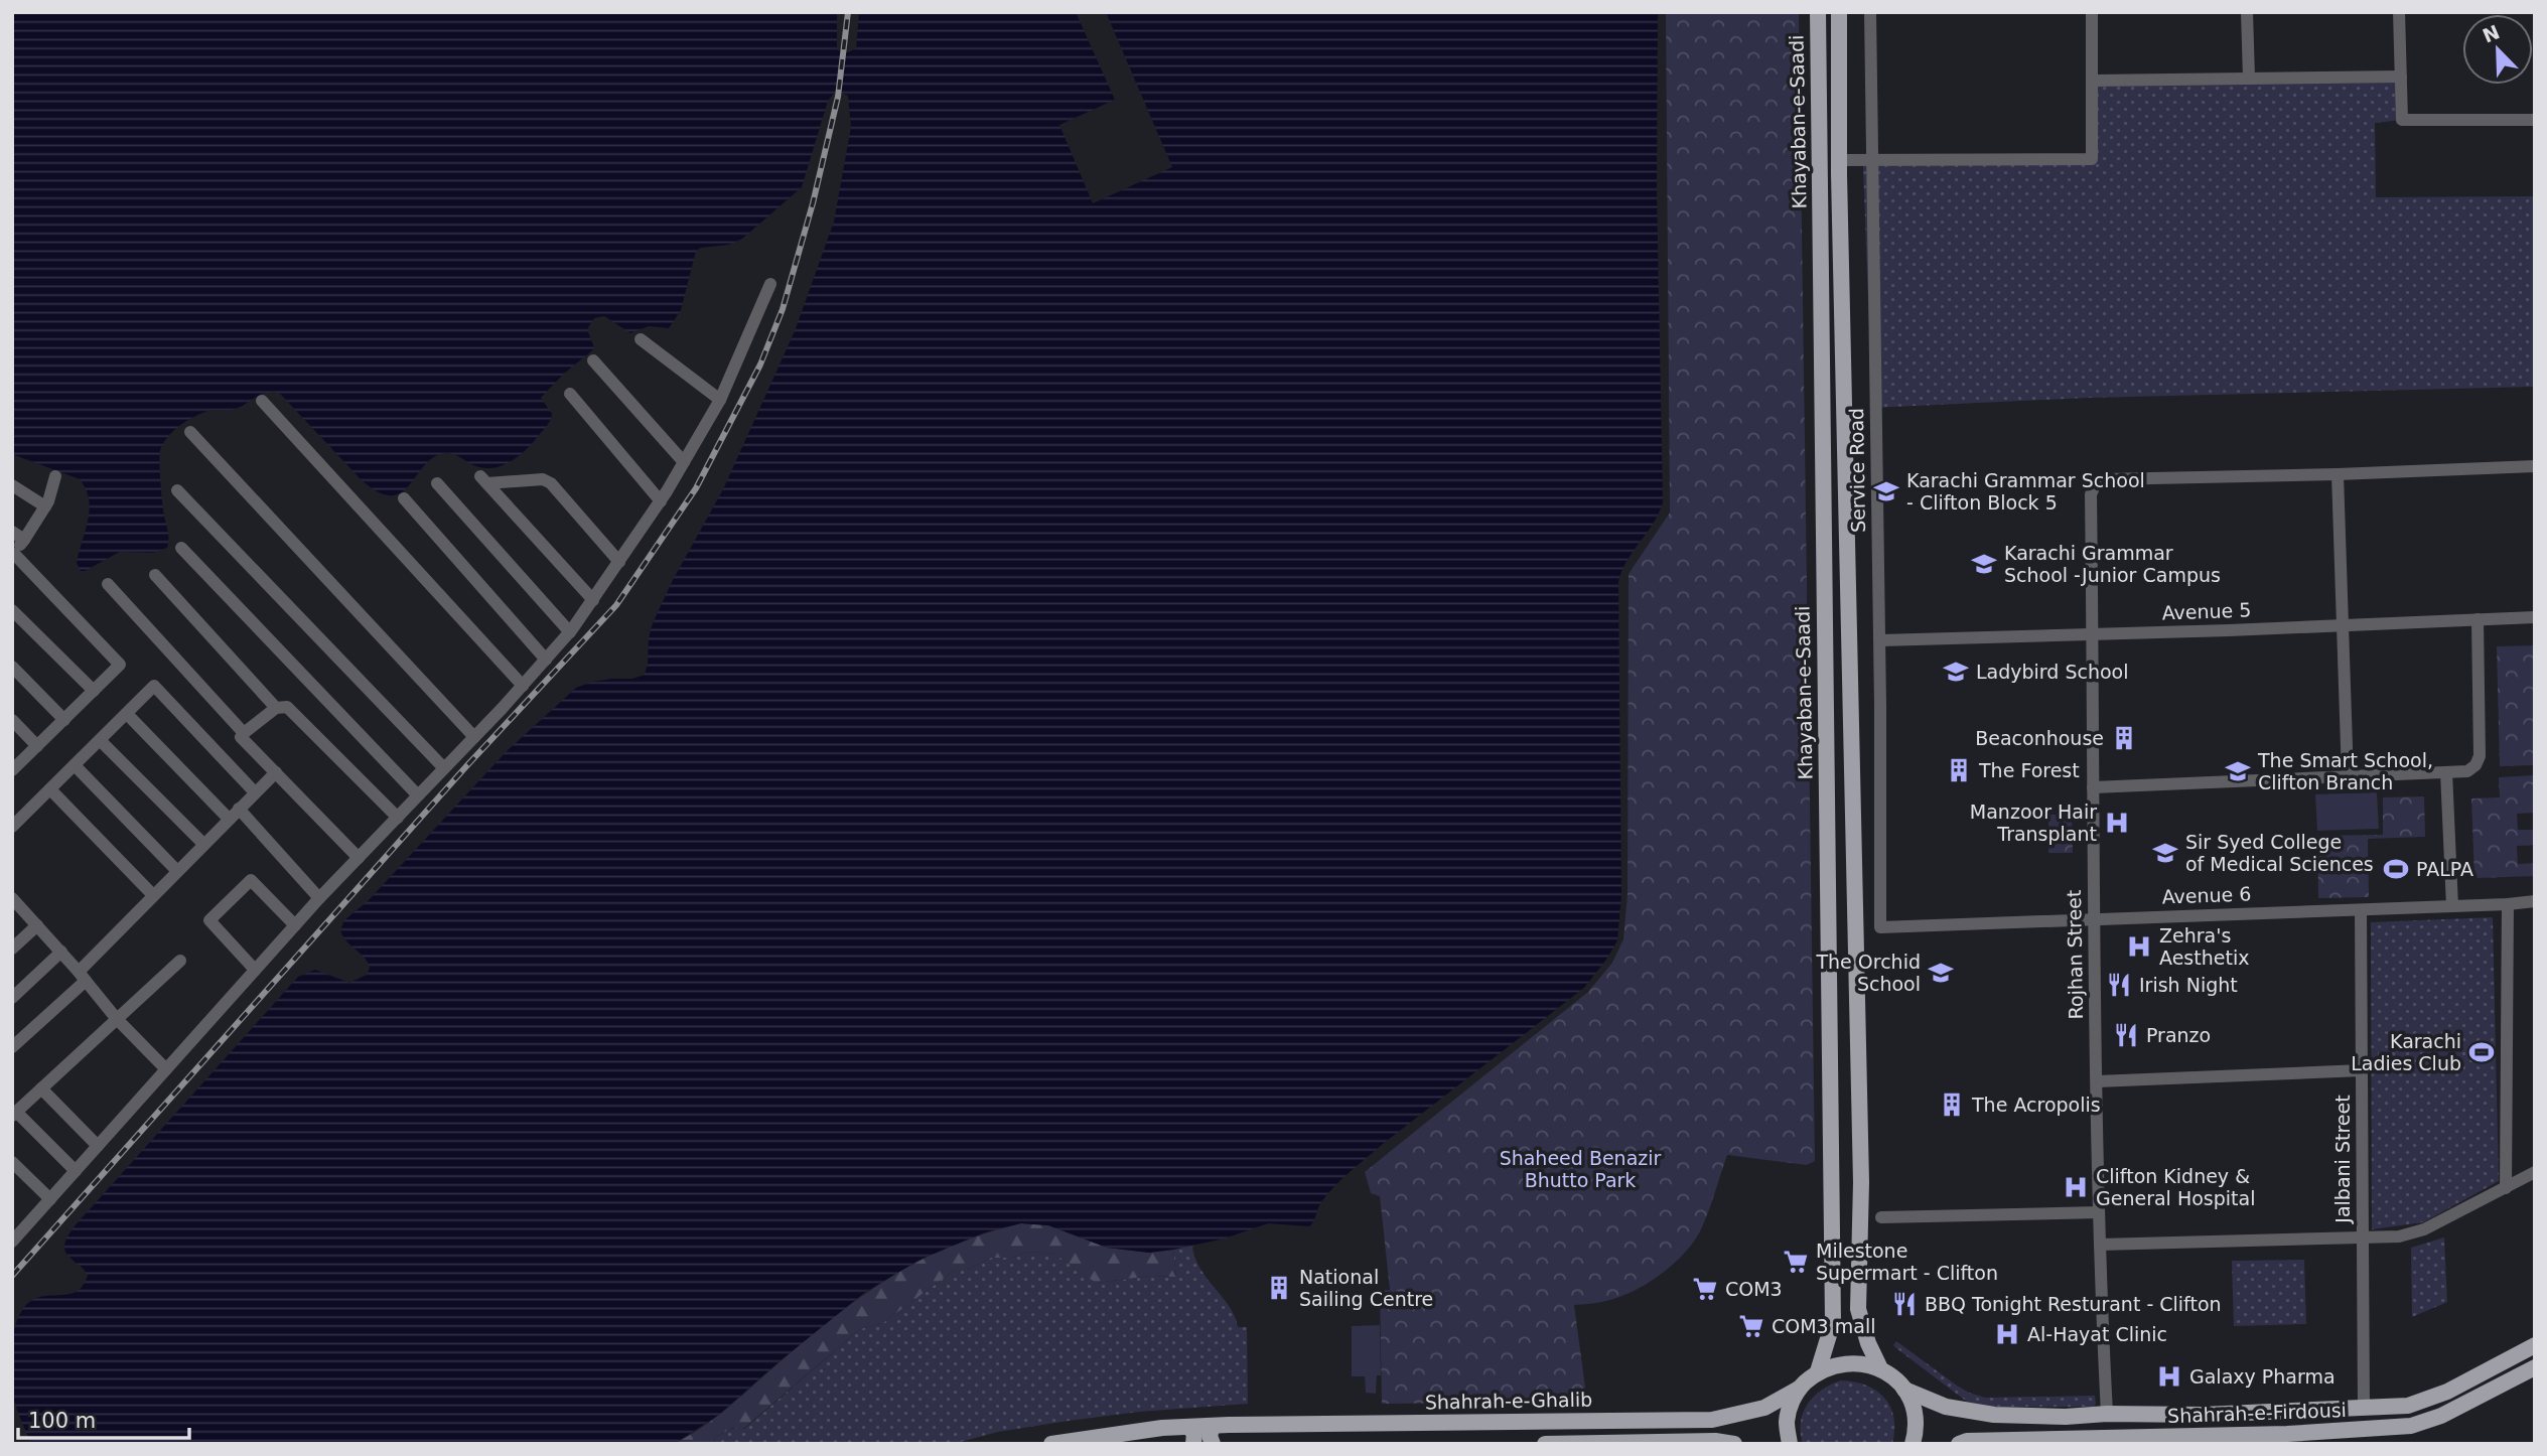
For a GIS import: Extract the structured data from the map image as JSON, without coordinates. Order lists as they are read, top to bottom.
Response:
{
  "streets": {
    "main road": ["Khayaban-e-Saadi", "Shahrah-e-Ghalib", "Shahrah-e-Firdousi"],
    "street": [
      "Service Road",
      "Avenue 5",
      "Avenue 6",
      "Rojhan Street",
      "Jalbani Street"
    ]
  },
  "crossings": [
    ["Khayaban-e-Saadi", "Shahrah-e-Ghalib"],
    ["Service Road", "Avenue 5"],
    ["Service Road", "Avenue 6"],
    ["Avenue 5", "Rojhan Street"],
    ["Avenue 6", "Rojhan Street"],
    ["Avenue 6", "Jalbani Street"],
    ["Rojhan Street", "Shahrah-e-Firdousi"],
    ["Jalbani Street", "Shahrah-e-Firdousi"]
  ],
  "parks": ["Shaheed Benazir Bhutto Park"],
  "places": {
    "school or university": [
      "Karachi Grammar School - Clifton Block 5",
      "Karachi Grammar School -Junior Campus",
      "Ladybird School",
      "The Smart School, Clifton Branch",
      "Sir Syed College of Medical Sciences",
      "The Orchid School"
    ],
    "building": [
      "Beaconhouse",
      "The Forest",
      "The Acropolis",
      "National Sailing Centre"
    ],
    "hospital": [
      "Manzoor Hair Transplant",
      "Zehra's Aesthetix",
      "Clifton Kidney & General Hospital",
      "Al-Hayat Clinic",
      "Galaxy Pharma"
    ],
    "sports": ["PALPA", "Karachi Ladies Club"],
    "restaurant": ["Irish Night", "Pranzo", "BBQ Tonight Resturant - Clifton"],
    "supermarket": ["Milestone Supermart - Clifton", "COM3", "COM3 mall"]
  },
  "scale_bar": "100 m",
  "north": "top left"
}
